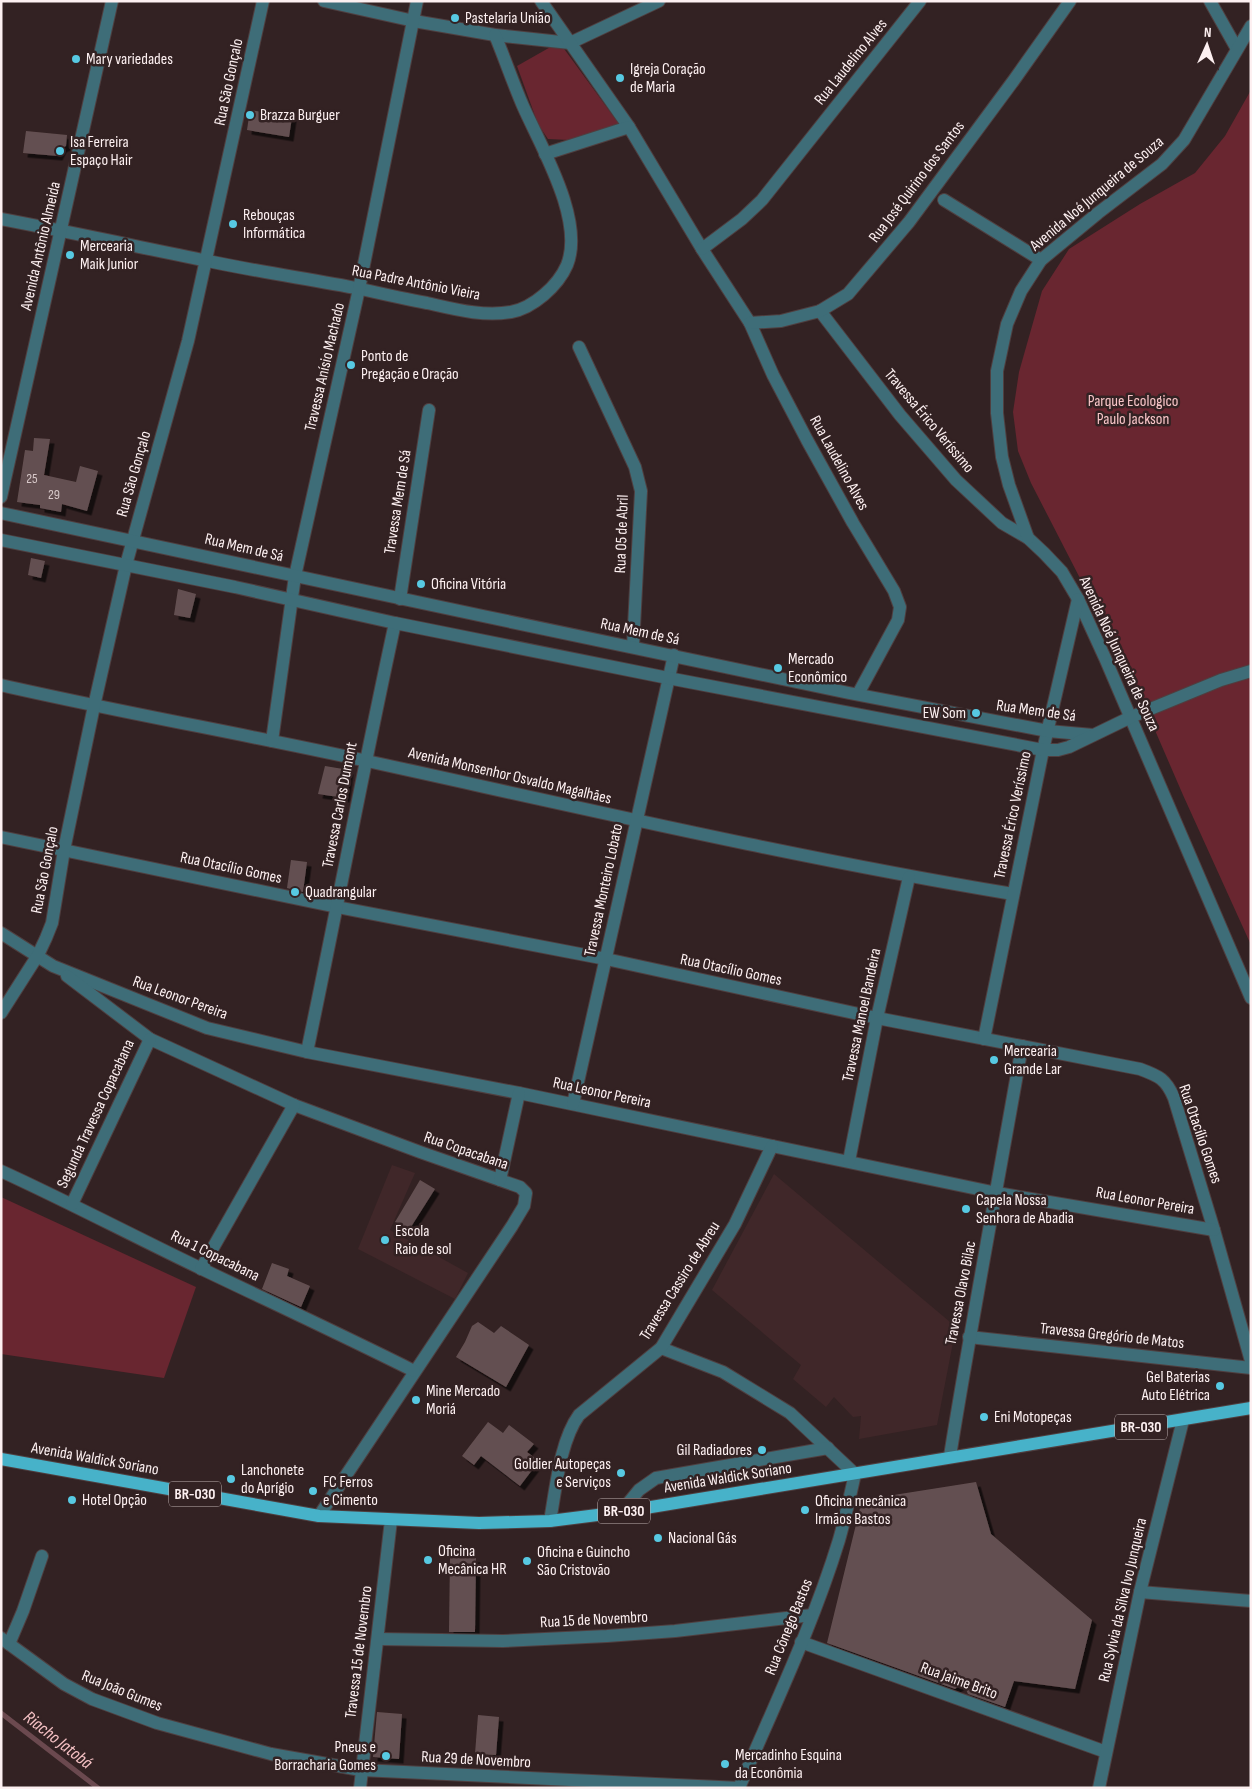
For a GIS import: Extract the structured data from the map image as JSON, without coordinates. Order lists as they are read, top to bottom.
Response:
{
  "streets": {
    "main road": ["BR-030", "Avenida Waldick Soriano"],
    "street": [
      "Rua Laudelino Alves",
      "Rua São Gonçalo",
      "Rua José Quirino dos Santos",
      "Avenida Noé Junqueira de Souza",
      "Avenida Antônio Almeida",
      "Rua Padre Antônio Vieira",
      "Travessa Anísio Machado",
      "Travessa Érico Veríssimo",
      "Travessa Mem de Sá",
      "Rua 05 de Abril",
      "Rua Mem de Sá",
      "Avenida Monsenhor Osvaldo Magalhães",
      "Travessa Carlos Dumont",
      "Rua Otacílio Gomes",
      "Travessa Monteiro Lobato",
      "Rua Leonor Pereira",
      "Travessa Manoel Bandeira",
      "Segunda Travessa Copacabana",
      "Rua Copacabana",
      "Rua 1 Copacabana",
      "Travessa Cassiro de Abreu",
      "Travessa Olavo Bilac",
      "Travessa Gregório de Matos",
      "Rua Sylvia da Silva Ivo Junqueira",
      "Rua 15 de Novembro",
      "Rua Cônego Bastos",
      "Travessa 15 de Novembro",
      "Rua Jaime Brito",
      "Rua João Gumes",
      "Rua 29 de Novembro"
    ]
  },
  "crossings": [
    ["Rua Laudelino Alves", "Rua José Quirino dos Santos"],
    ["Rua Laudelino Alves", "Rua Mem de Sá"],
    ["Rua São Gonçalo", "Rua Padre Antônio Vieira"],
    ["Rua São Gonçalo", "Rua Mem de Sá"],
    ["Rua São Gonçalo", "Avenida Monsenhor Osvaldo Magalhães"],
    ["Rua São Gonçalo", "Rua Otacílio Gomes"],
    ["Rua São Gonçalo", "Rua Leonor Pereira"],
    ["Rua José Quirino dos Santos", "Travessa Érico Veríssimo"],
    ["Avenida Noé Junqueira de Souza", "Travessa Érico Veríssimo"],
    ["Avenida Antônio Almeida", "Rua Padre Antônio Vieira"],
    ["Rua Padre Antônio Vieira", "Travessa Anísio Machado"],
    ["Travessa Anísio Machado", "Rua Mem de Sá"],
    ["Travessa Anísio Machado", "Avenida Monsenhor Osvaldo Magalhães"],
    ["Travessa Érico Veríssimo", "Rua Mem de Sá"],
    ["Travessa Érico Veríssimo", "Avenida Monsenhor Osvaldo Magalhães"],
    ["Travessa Érico Veríssimo", "Rua Otacílio Gomes"],
    ["Travessa Mem de Sá", "Rua Mem de Sá"],
    ["Rua 05 de Abril", "Rua Mem de Sá"],
    ["Rua Mem de Sá", "Travessa Carlos Dumont"],
    ["Rua Mem de Sá", "Travessa Monteiro Lobato"],
    ["Avenida Monsenhor Osvaldo Magalhães", "Travessa Carlos Dumont"],
    ["Avenida Monsenhor Osvaldo Magalhães", "Travessa Monteiro Lobato"],
    ["Avenida Monsenhor Osvaldo Magalhães", "Travessa Manoel Bandeira"],
    ["Travessa Carlos Dumont", "Rua Otacílio Gomes"],
    ["Travessa Carlos Dumont", "Rua Leonor Pereira"],
    ["Rua Otacílio Gomes", "Travessa Monteiro Lobato"],
    ["Rua Otacílio Gomes", "Rua Leonor Pereira"],
    ["Rua Otacílio Gomes", "Travessa Manoel Bandeira"],
    ["Rua Otacílio Gomes", "Travessa Olavo Bilac"],
    ["Travessa Monteiro Lobato", "Rua Leonor Pereira"],
    ["Rua Leonor Pereira", "Travessa Manoel Bandeira"],
    ["Rua Leonor Pereira", "Rua Copacabana"],
    ["Rua Leonor Pereira", "Travessa Cassiro de Abreu"],
    ["Rua Leonor Pereira", "Travessa Olavo Bilac"],
    ["Segunda Travessa Copacabana", "Rua Copacabana"],
    ["Segunda Travessa Copacabana", "Rua 1 Copacabana"],
    ["Rua Copacabana", "Rua 1 Copacabana"],
    ["Rua Copacabana", "Avenida Waldick Soriano"],
    ["Travessa Cassiro de Abreu", "Avenida Waldick Soriano"],
    ["Travessa Olavo Bilac", "Travessa Gregório de Matos"],
    ["Travessa Olavo Bilac", "Avenida Waldick Soriano"],
    ["Avenida Waldick Soriano", "Rua Sylvia da Silva Ivo Junqueira"],
    ["Avenida Waldick Soriano", "Rua Cônego Bastos"],
    ["Avenida Waldick Soriano", "Travessa 15 de Novembro"],
    ["Rua Sylvia da Silva Ivo Junqueira", "Rua Jaime Brito"],
    ["Rua 15 de Novembro", "Rua Cônego Bastos"],
    ["Rua 15 de Novembro", "Travessa 15 de Novembro"],
    ["Rua Cônego Bastos", "Rua Jaime Brito"],
    ["Rua Cônego Bastos", "Rua 29 de Novembro"],
    ["Travessa 15 de Novembro", "Rua 29 de Novembro"],
    ["Rua João Gumes", "Rua 29 de Novembro"]
  ],
  "water": ["Riacho Jatobá"],
  "parks": ["Parque Ecologico Paulo Jackson"],
  "places": [
    "Pastelaria União",
    "Mary variedades",
    "Igreja Coração de Maria",
    "Brazza Burguer",
    "Isa Ferreira Espaço Hair",
    "Rebouças Informática",
    "Mercearia Maik Junior",
    "Ponto de Pregação e Oração",
    "Oficina Vitória",
    "Mercado Econômico",
    "EW Som",
    "Quadrangular",
    "Mercearia Grande Lar",
    "Capela Nossa Senhora de Abadia",
    "Escola Raio de sol",
    "Gel Baterias Auto Elétrica",
    "Mine Mercado Moriá",
    "Eni Motopeças",
    "Gil Radiadores",
    "Goldier Autopeças e Serviços",
    "Lanchonete do Aprígio",
    "FC Ferros e Cimento",
    "Hotel Opção",
    "Oficina mecânica Irmãos Bastos",
    "Nacional Gás",
    "Oficina Mecânica HR",
    "Oficina e Guincho São Cristovão",
    "Pneus e Borracharia Gomes",
    "Mercadinho Esquina da Econômia"
  ],
  "house_numbers": ["25", "29"],
  "north": "top"
}
